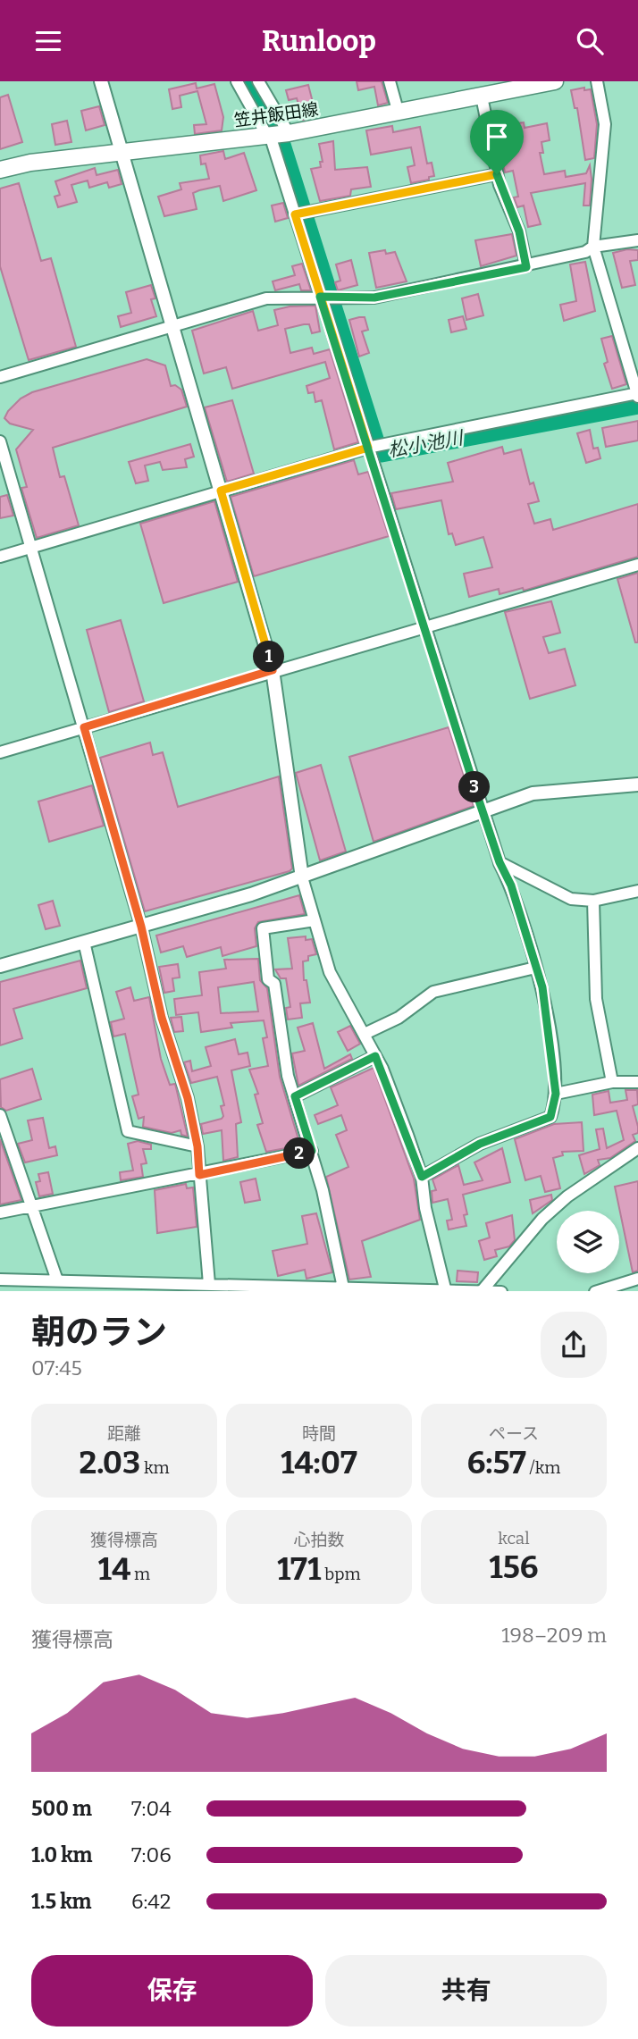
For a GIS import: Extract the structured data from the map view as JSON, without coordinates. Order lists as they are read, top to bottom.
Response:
{
  "streets": {
    "main road": ["笠井飯田線"]
  },
  "water": ["松小池川"],
  "page": {
    "header": "Runloop",
    "pins": ["1", "3", "2"],
    "heading": ["朝のラン", "07:45"],
    "stats": [
      ["距離", "2.03 km"],
      ["時間", "14:07"],
      ["ペース", "6:57 /km"],
      ["獲得標高", "14 m"],
      ["心拍数", "171 bpm"],
      ["kcal", "156"]
    ],
    "chart": ["獲得標高", "198–209 m"],
    "list": [
      {
        "name": "500 m",
        "note": "7:04"
      },
      {
        "name": "1.0 km",
        "note": "7:06"
      },
      {
        "name": "1.5 km",
        "note": "6:42"
      }
    ],
    "buttons": ["保存", "共有"]
  }
}
